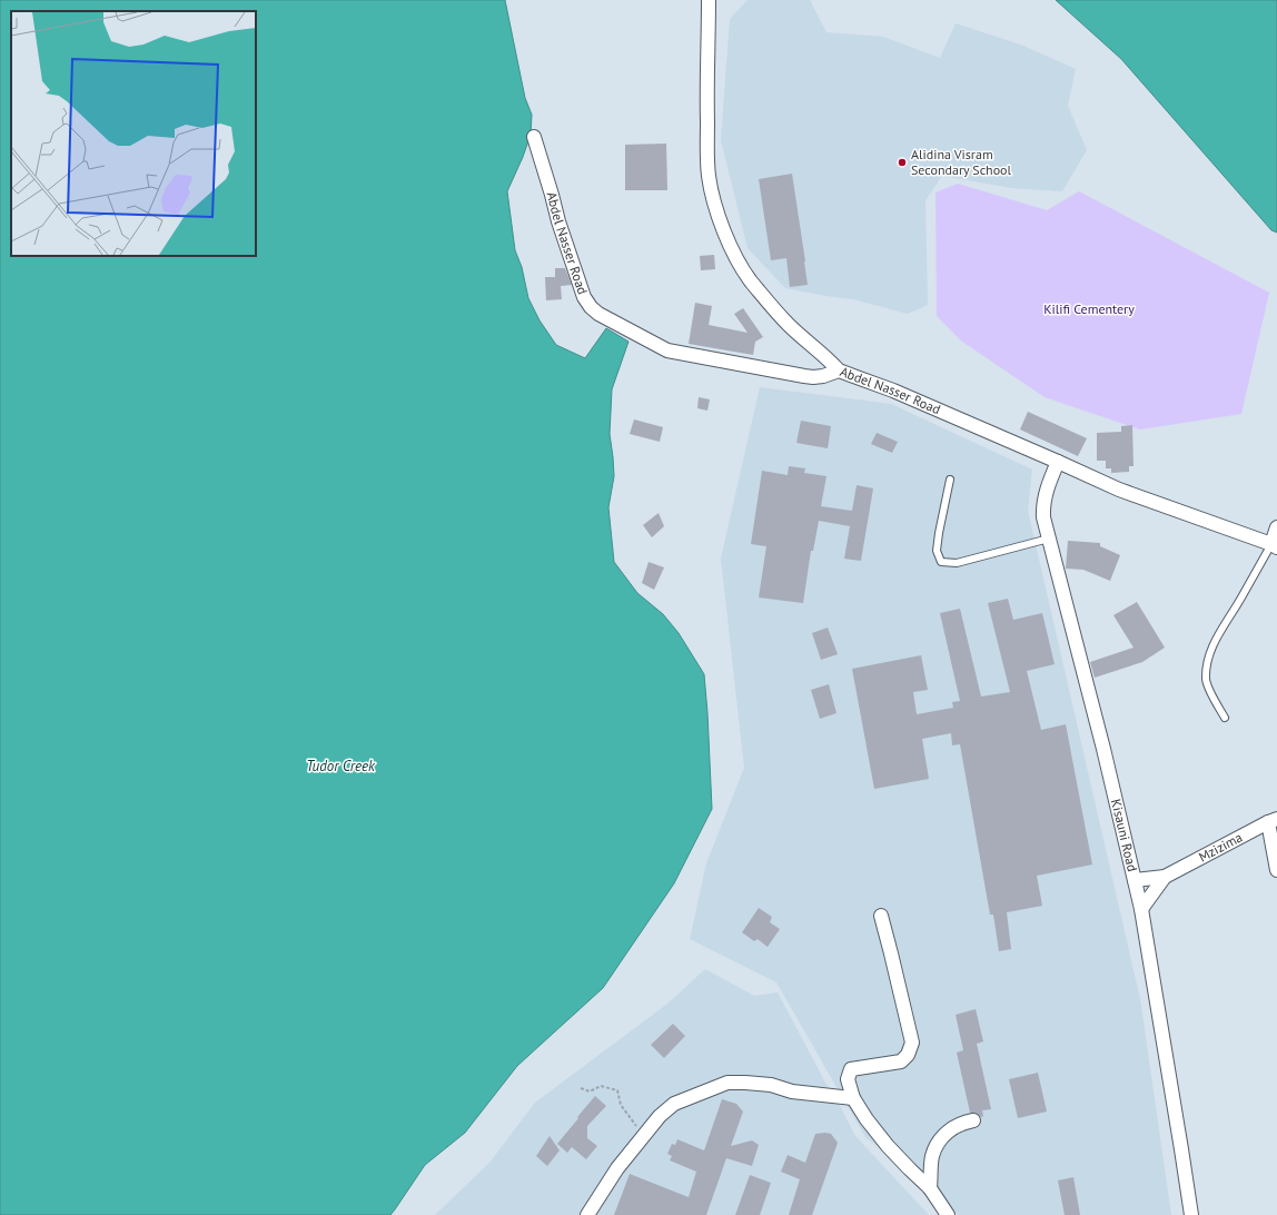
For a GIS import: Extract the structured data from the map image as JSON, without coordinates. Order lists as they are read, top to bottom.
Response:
{
  "streets": {
    "street": ["Abdel Nasser Road", "Kisauni Road", "Mzizima"]
  },
  "crossings": [
    ["Abdel Nasser Road", "Kisauni Road"]
  ],
  "water": ["Tudor Creek"],
  "parks": ["Kilifi Cementery"],
  "places": ["Alidina Visram Secondary School"]
}
